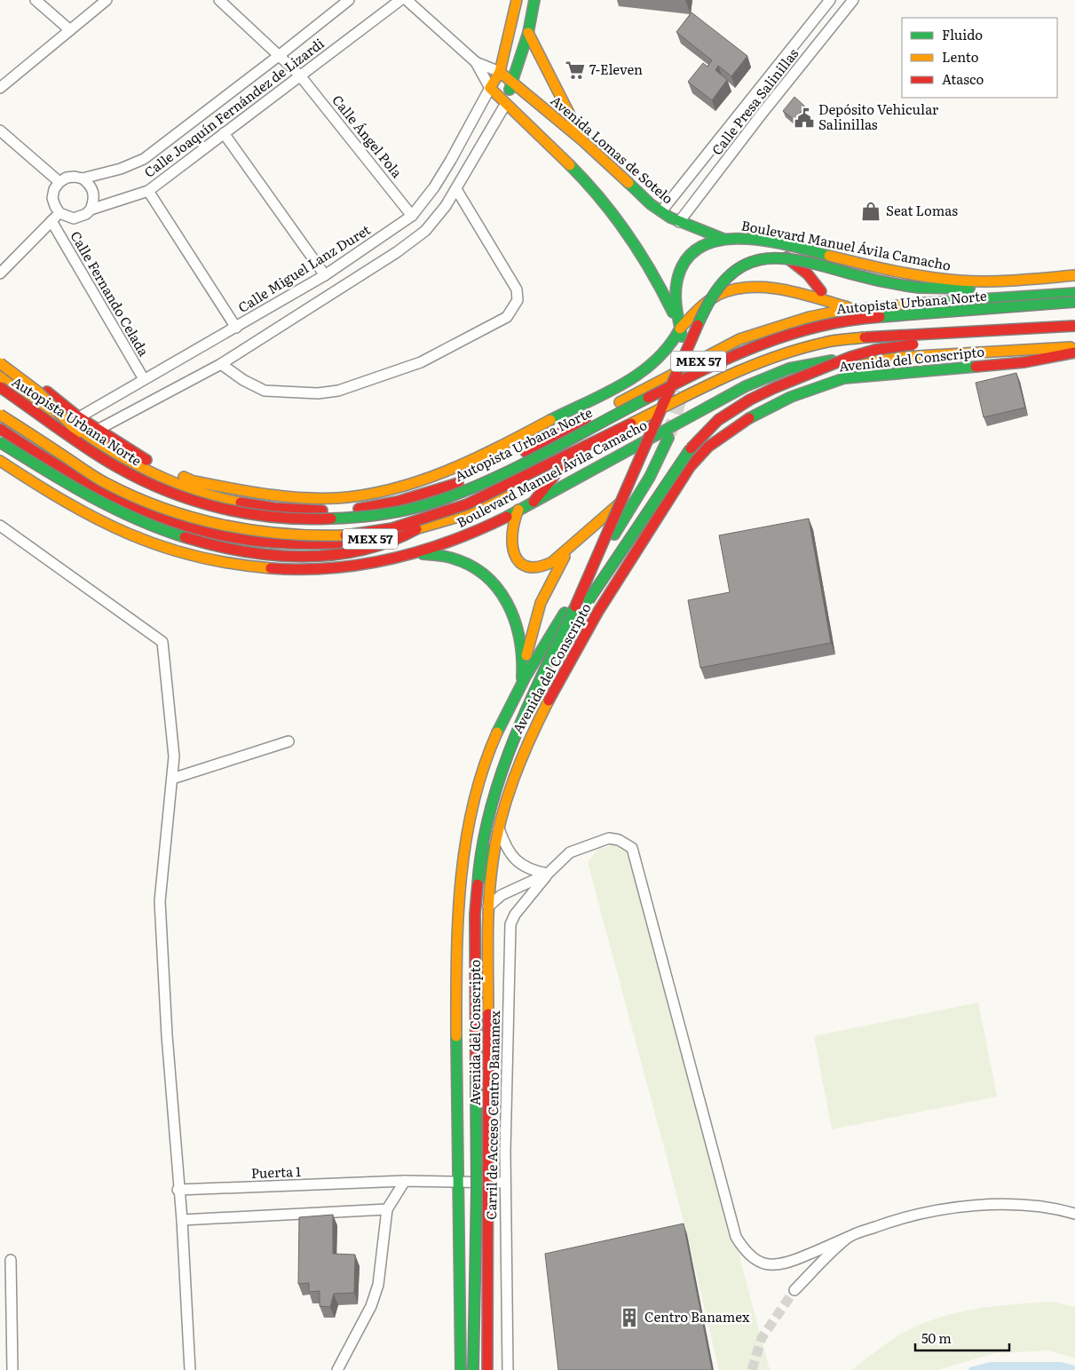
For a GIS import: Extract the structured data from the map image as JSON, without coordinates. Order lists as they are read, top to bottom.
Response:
{
  "streets": {
    "main road": [
      "Avenida Lomas de Sotelo",
      "Boulevard Manuel Ávila Camacho",
      "Autopista Urbana Norte",
      "Avenida del Conscripto",
      "MEX 57"
    ],
    "street": [
      "Calle Presa Salinillas",
      "Calle Joaquín Fernández de Lizardi",
      "Calle Ángel Pola",
      "Calle Miguel Lanz Duret",
      "Calle Fernando Celada",
      "Carril de Acceso Centro Banamex",
      "Puerta 1"
    ]
  },
  "crossings": [
    ["Calle Presa Salinillas", "Avenida Lomas de Sotelo"],
    ["Calle Joaquín Fernández de Lizardi", "Calle Ángel Pola"],
    ["Calle Ángel Pola", "Calle Miguel Lanz Duret"],
    ["Avenida Lomas de Sotelo", "Boulevard Manuel Ávila Camacho"],
    ["Calle Miguel Lanz Duret", "Calle Fernando Celada"],
    ["Avenida del Conscripto", "Puerta 1"],
    ["Carril de Acceso Centro Banamex", "Puerta 1"]
  ],
  "places": {
    "supermarket": ["7-Eleven"],
    "public building": ["Depósito Vehicular Salinillas"],
    "shop": ["Seat Lomas"],
    "building": ["Centro Banamex"]
  },
  "legend": ["Fluido", "Lento", "Atasco"],
  "scale_bar": "50 m"
}
